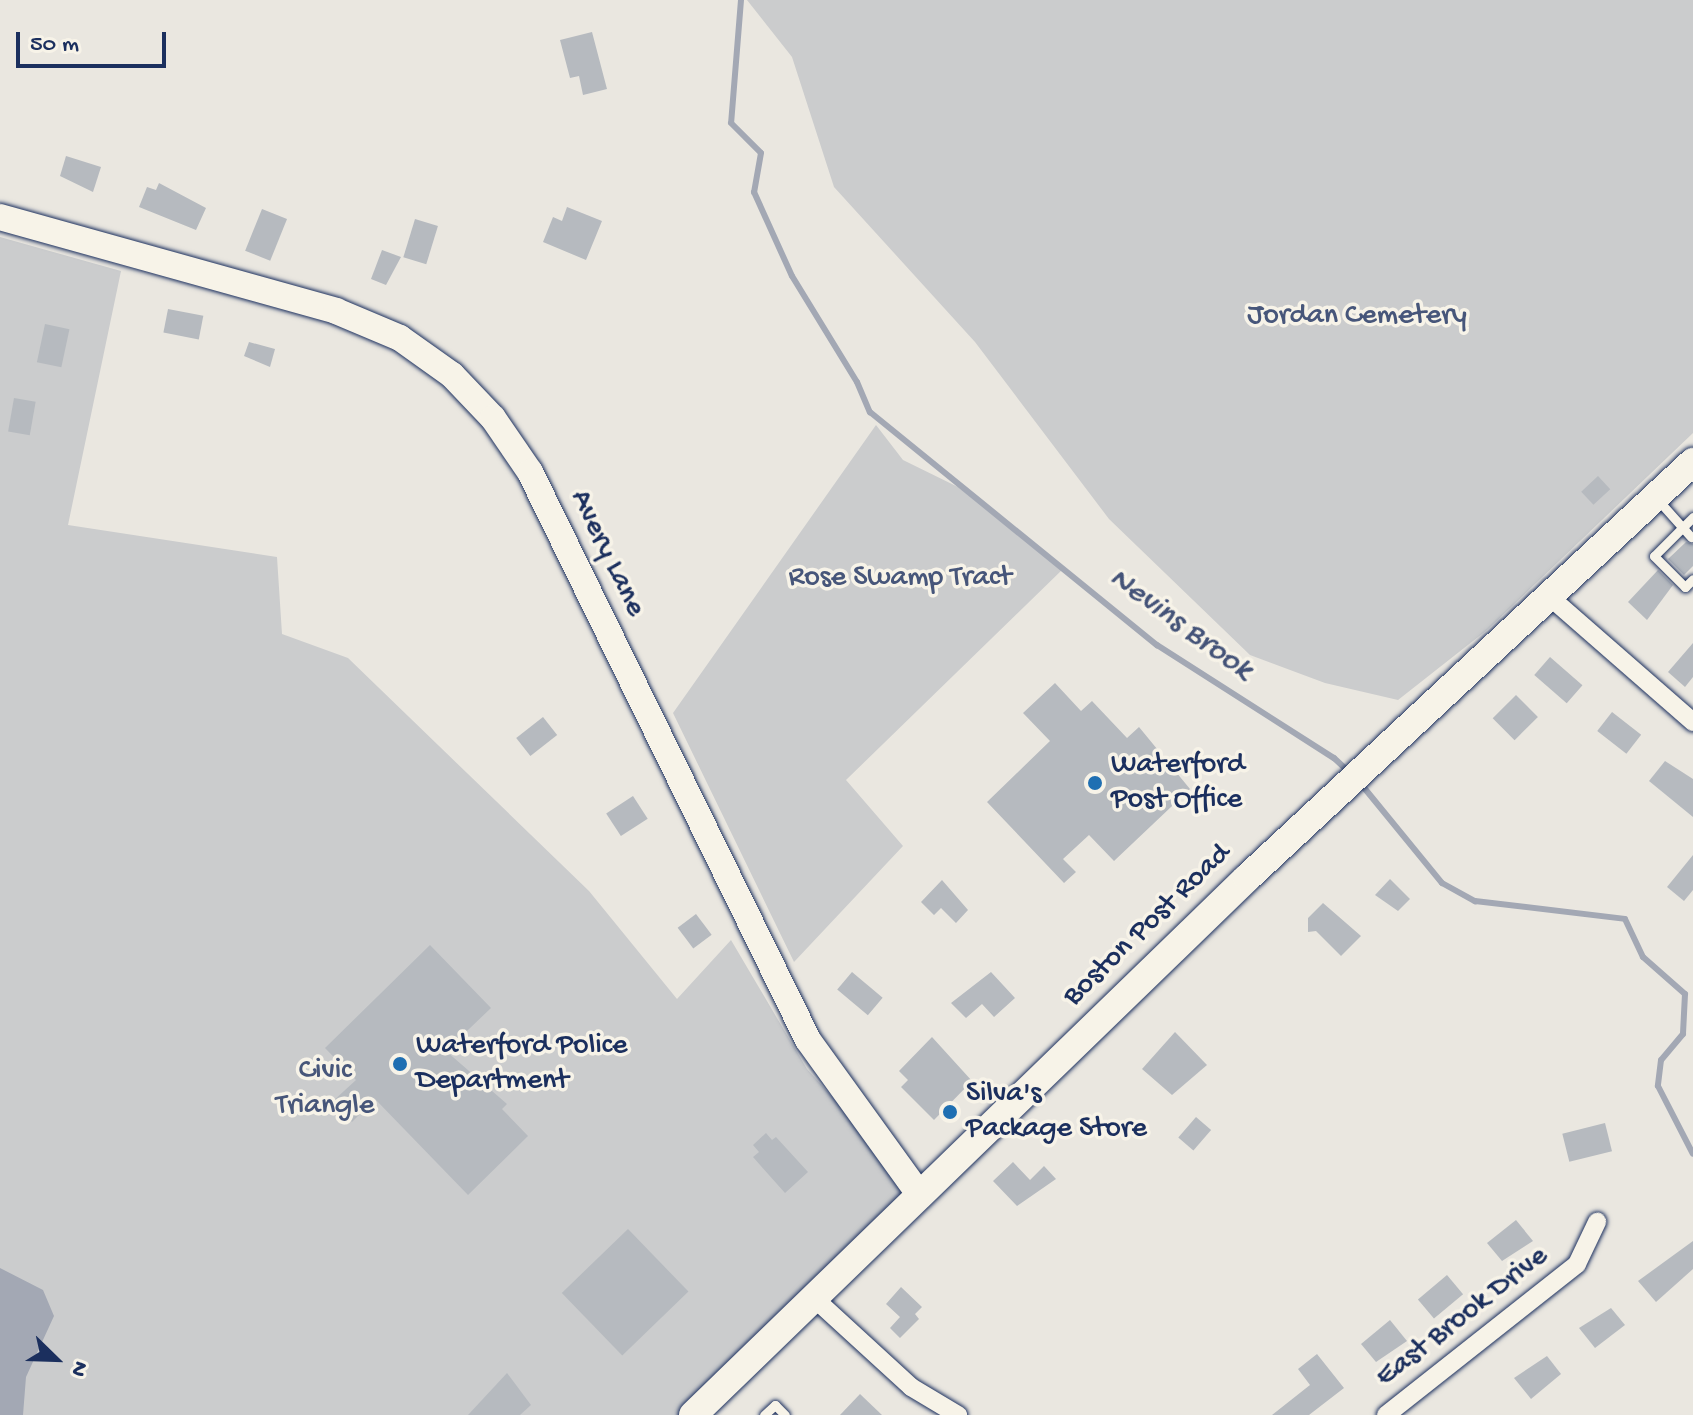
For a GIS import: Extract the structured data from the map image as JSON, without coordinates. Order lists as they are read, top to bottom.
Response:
{
  "streets": {
    "main road": ["Boston Post Road"],
    "street": ["Avery Lane", "East Brook Drive"]
  },
  "crossings": [
    ["Avery Lane", "Boston Post Road"]
  ],
  "water": ["Nevins Brook"],
  "parks": ["Jordan Cemetery", "Rose Swamp Tract", "Civic Triangle"],
  "places": ["Waterford Post Office", "Waterford Police Department", "Silva's Package Store"],
  "scale_bar": "50 m",
  "north": "bottom right"
}
